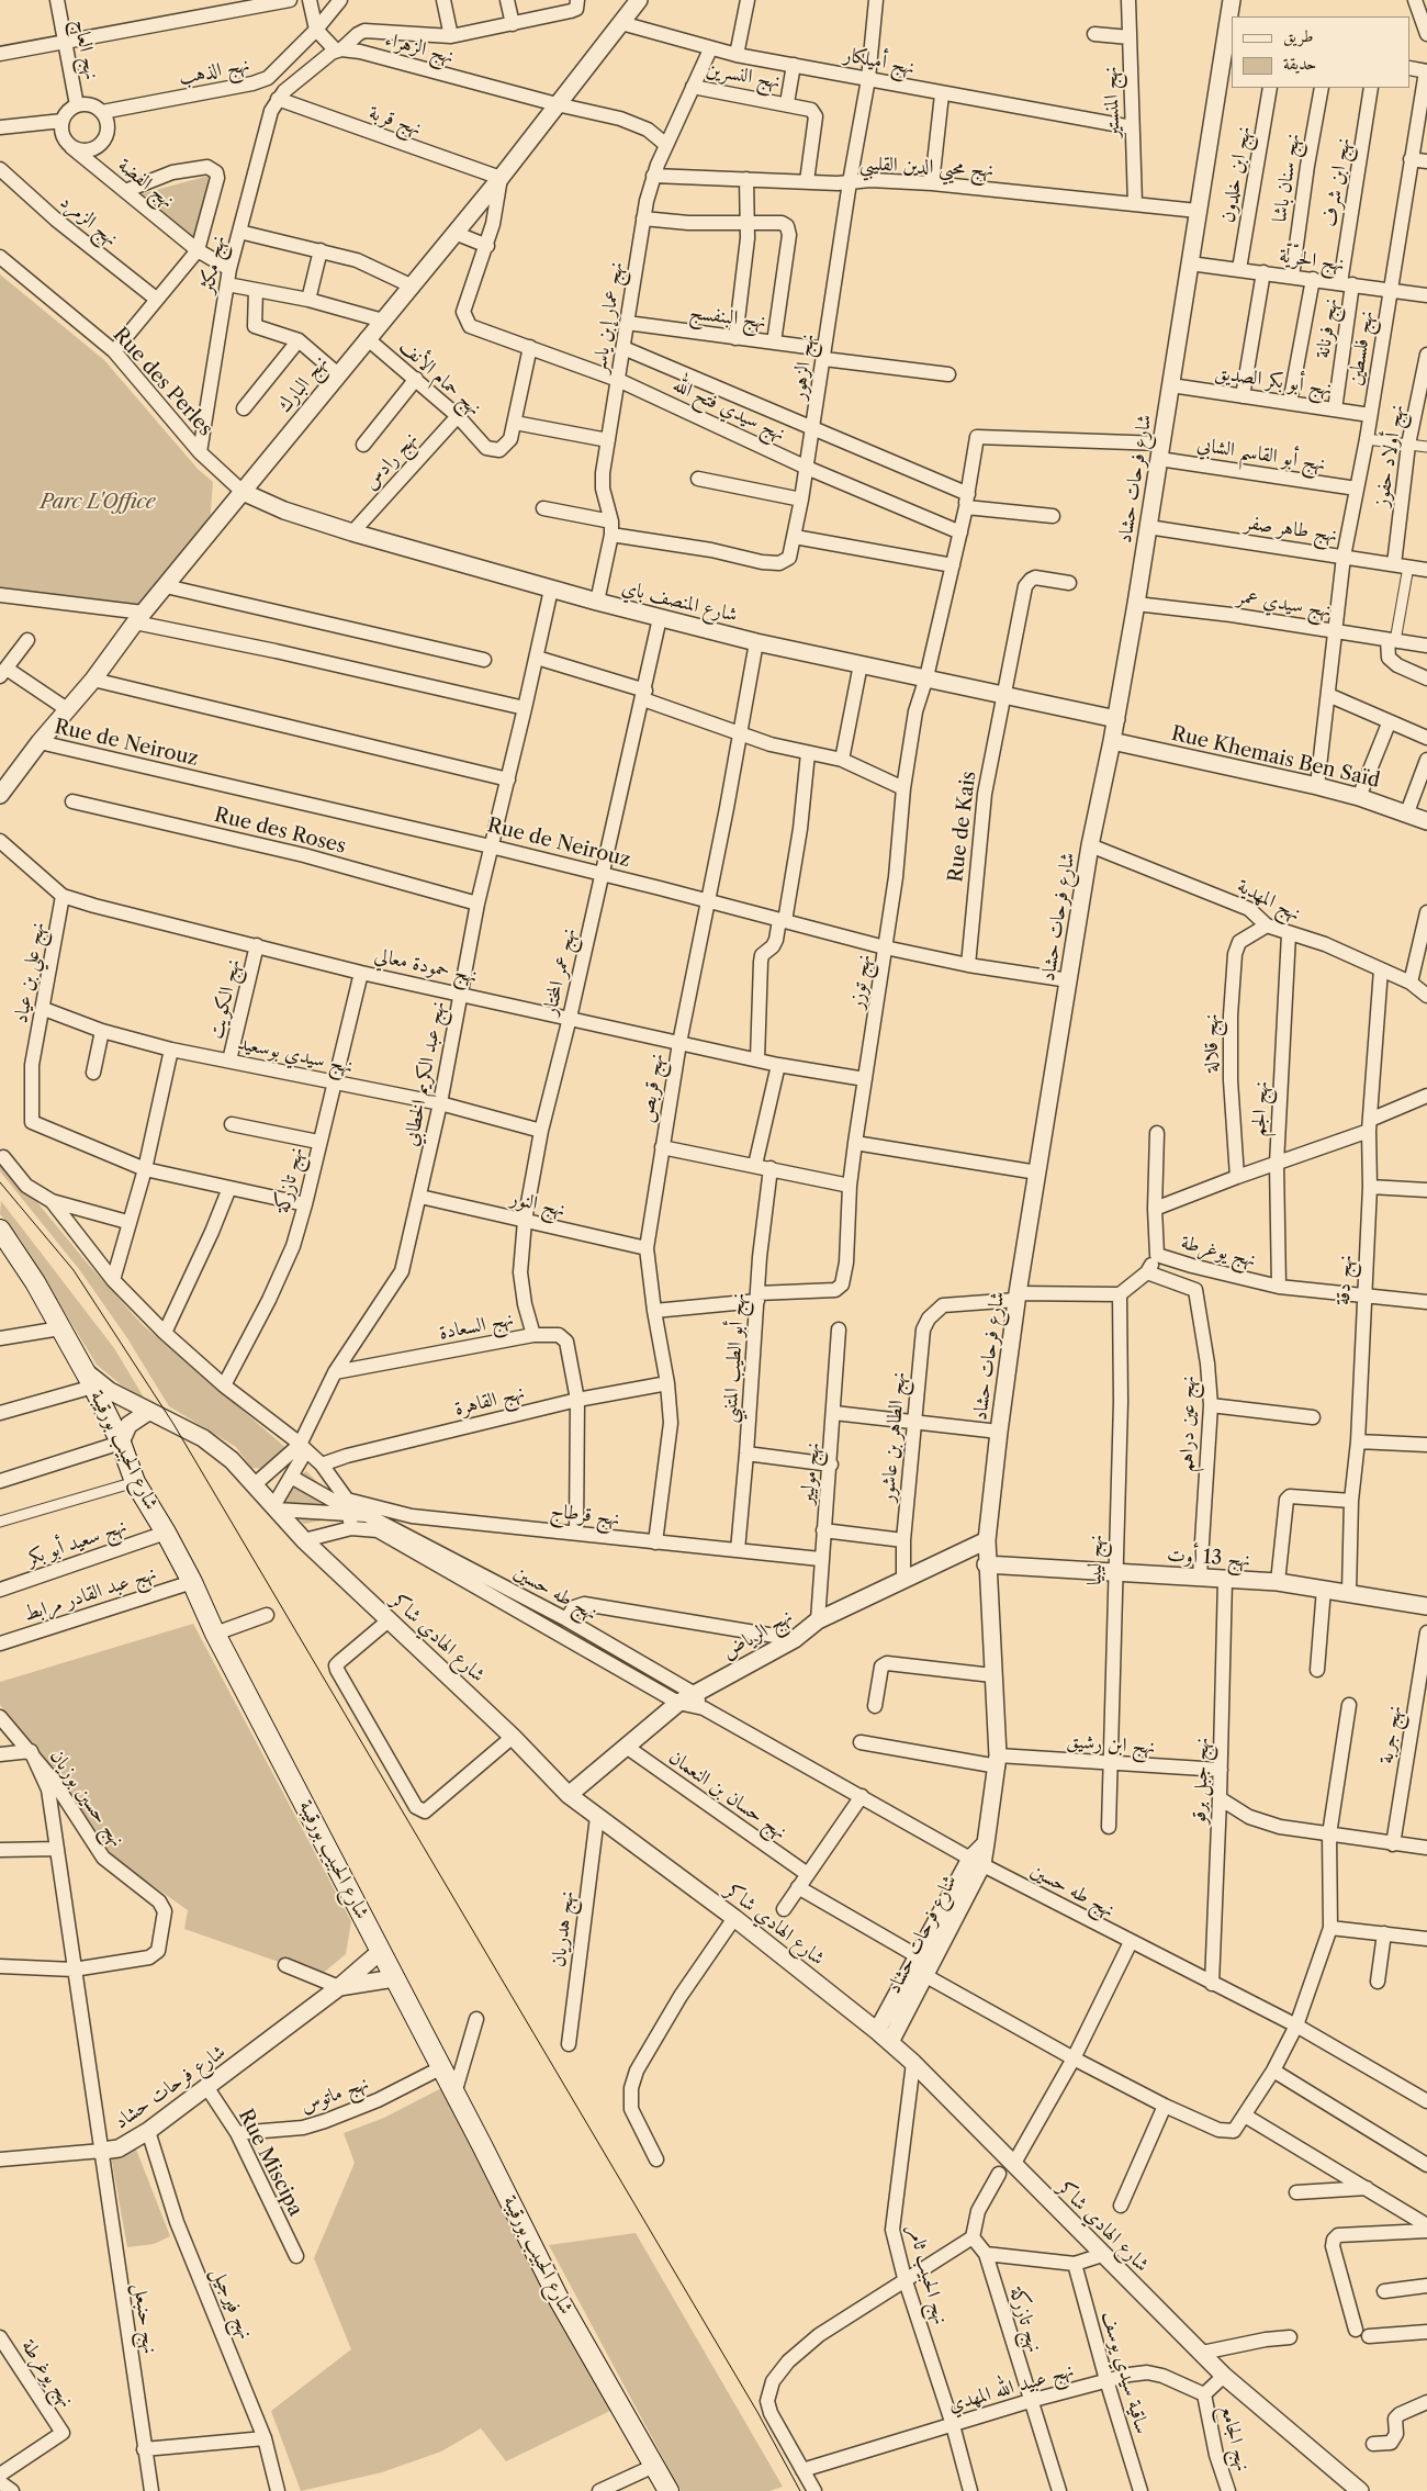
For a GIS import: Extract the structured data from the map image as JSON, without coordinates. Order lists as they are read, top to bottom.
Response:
{
  "streets": {
    "main road": ["شارع الحبيب بورقيبة"],
    "street": [
      "نهج الزهراء",
      "نهج العاج",
      "نهج أميلكار",
      "نهج الذهب",
      "نهج النسرين",
      "نهج المنستير",
      "نهج قربة",
      "نهج محيي الدين القليبي",
      "نهج ابن خلدون",
      "نهج سنان باشا",
      "نهج ابن شرف",
      "نهج الفضة",
      "نهج الزمرد",
      "نهج الحرّيّة",
      "نهج مكثر",
      "نهج عمار إبن ياسر",
      "نهج البنفسج",
      "نهج فرنانة",
      "نهج فلسطين",
      "نهج الزهور",
      "نهج حمام الأنف",
      "نهج أبو بكر الصديق",
      "Rue des Perles",
      "نهج البارك",
      "نهج سيدي فتح الله",
      "نهج أبو القاسم الشابي",
      "نهج أولاد حفوز",
      "نهج رادس",
      "شارع فرحات حشاد",
      "نهج طاهر صفر",
      "شارع المنصف باي",
      "نهج سيدي عمر",
      "Rue de Neirouz",
      "Rue Khemais Ben Saïd",
      "Rue de Kais",
      "Rue des Roses",
      "نهج المهدية",
      "نهج حمودة معالي",
      "نهج عمر المختار",
      "نهج علي بن عياد",
      "نهج توزر",
      "نهج الكويت",
      "نهج قلالة",
      "نهج سيدي بوسعيد",
      "نهج عبد الكريم الخطابي",
      "نهج قربص",
      "نهج الجم",
      "نهج تازركة",
      "نهج النور",
      "نهج يوغرطة",
      "نهج دقة",
      "نهج السعادة",
      "نهج أبو الطيب المتنبي",
      "نهج القاهرة",
      "نهج عين دراهم",
      "نهج الطاهر بن عاشور",
      "نهج موليير",
      "نهج قرطاج",
      "نهج سعيد أبو بكر",
      "نهج 13 أوت",
      "نهج ليبيا",
      "نهج طه حسين",
      "نهج عبد القادر مرابط",
      "نهج الرياض",
      "شارع الهادي شاكر",
      "نهج جربة",
      "نهج ابن رشيق",
      "نهج جبل برقو",
      "نهج حسان بن النعمان",
      "نهج حسين بوزيان",
      "نهج هدريان",
      "نهج ماتوس",
      "Rue Miscipa",
      "نهج الحبيب ثامر",
      "نهج فيرجيل",
      "نهج حنبعل",
      "ساقية سيدي يوسف",
      "نهج عبيد الله المهدي",
      "نهج الجامع"
    ]
  },
  "crossings": [
    ["نهج الزهراء", "نهج عمار إبن ياسر"],
    ["نهج الزهراء", "نهج البارك"],
    ["نهج العاج", "نهج الذهب"],
    ["نهج العاج", "نهج الفضة"],
    ["نهج أميلكار", "نهج المنستير"],
    ["نهج أميلكار", "نهج عمار إبن ياسر"],
    ["نهج أميلكار", "نهج الزهور"],
    ["نهج أميلكار", "نهج البارك"],
    ["نهج الذهب", "نهج قربة"],
    ["نهج الذهب", "نهج الفضة"],
    ["نهج النسرين", "نهج محيي الدين القليبي"],
    ["نهج النسرين", "نهج عمار إبن ياسر"],
    ["نهج المنستير", "نهج محيي الدين القليبي"],
    ["نهج قربة", "نهج مكثر"],
    ["نهج قربة", "نهج البارك"],
    ["نهج محيي الدين القليبي", "نهج عمار إبن ياسر"],
    ["نهج محيي الدين القليبي", "نهج الزهور"],
    ["نهج محيي الدين القليبي", "شارع فرحات حشاد"],
    ["نهج ابن خلدون", "نهج الحرّيّة"],
    ["نهج سنان باشا", "نهج الحرّيّة"],
    ["نهج ابن شرف", "نهج الحرّيّة"],
    ["نهج ابن شرف", "نهج فرنانة"],
    ["نهج الفضة", "نهج مكثر"],
    ["نهج الحرّيّة", "نهج فرنانة"],
    ["نهج الحرّيّة", "نهج فلسطين"],
    ["نهج الحرّيّة", "شارع فرحات حشاد"],
    ["نهج مكثر", "Rue des Perles"],
    ["نهج عمار إبن ياسر", "نهج البنفسج"],
    ["نهج عمار إبن ياسر", "نهج الزهور"],
    ["نهج عمار إبن ياسر", "نهج سيدي فتح الله"],
    ["نهج عمار إبن ياسر", "شارع المنصف باي"],
    ["نهج البنفسج", "نهج الزهور"],
    ["نهج فرنانة", "نهج أبو بكر الصديق"],
    ["نهج فلسطين", "نهج أبو بكر الصديق"],
    ["نهج فلسطين", "نهج أبو القاسم الشابي"],
    ["نهج فلسطين", "نهج طاهر صفر"],
    ["نهج فلسطين", "نهج سيدي عمر"],
    ["نهج فلسطين", "Rue Khemais Ben Saïd"],
    ["نهج الزهور", "نهج سيدي فتح الله"],
    ["نهج حمام الأنف", "نهج البارك"],
    ["نهج حمام الأنف", "نهج رادس"],
    ["نهج أبو بكر الصديق", "شارع فرحات حشاد"],
    ["Rue des Perles", "نهج البارك"],
    ["Rue des Perles", "شارع المنصف باي"],
    ["نهج البارك", "شارع المنصف باي"],
    ["نهج البارك", "Rue de Neirouz"],
    ["نهج سيدي فتح الله", "نهج توزر"],
    ["نهج أبو القاسم الشابي", "شارع فرحات حشاد"],
    ["نهج أبو القاسم الشابي", "نهج توزر"],
    ["نهج أولاد حفوز", "نهج طاهر صفر"],
    ["نهج رادس", "شارع المنصف باي"],
    ["شارع فرحات حشاد", "نهج طاهر صفر"],
    ["شارع فرحات حشاد", "شارع المنصف باي"],
    ["شارع فرحات حشاد", "نهج سيدي عمر"],
    ["شارع فرحات حشاد", "Rue de Neirouz"],
    ["شارع فرحات حشاد", "Rue Khemais Ben Saïd"],
    ["شارع فرحات حشاد", "نهج المهدية"],
    ["شارع فرحات حشاد", "نهج الطاهر بن عاشور"],
    ["شارع فرحات حشاد", "شارع الحبيب بورقيبة"],
    ["شارع فرحات حشاد", "نهج 13 أوت"],
    ["شارع فرحات حشاد", "نهج طه حسين"],
    ["شارع فرحات حشاد", "نهج الرياض"],
    ["شارع فرحات حشاد", "شارع الهادي شاكر"],
    ["شارع فرحات حشاد", "نهج ابن رشيق"],
    ["شارع فرحات حشاد", "Rue Miscipa"],
    ["شارع فرحات حشاد", "نهج فيرجيل"],
    ["شارع فرحات حشاد", "نهج حنبعل"],
    ["شارع المنصف باي", "Rue de Kais"],
    ["شارع المنصف باي", "نهج عمر المختار"],
    ["شارع المنصف باي", "نهج توزر"],
    ["شارع المنصف باي", "نهج عبد الكريم الخطابي"],
    ["شارع المنصف باي", "نهج قربص"],
    ["Rue de Neirouz", "Rue de Kais"],
    ["Rue de Neirouz", "نهج عمر المختار"],
    ["Rue de Neirouz", "نهج توزر"],
    ["Rue de Neirouz", "نهج عبد الكريم الخطابي"],
    ["Rue de Neirouz", "نهج قربص"],
    ["Rue des Roses", "نهج عبد الكريم الخطابي"],
    ["نهج المهدية", "نهج قلالة"],
    ["نهج المهدية", "نهج الجم"],
    ["نهج المهدية", "نهج دقة"],
    ["نهج حمودة معالي", "نهج عمر المختار"],
    ["نهج حمودة معالي", "نهج علي بن عياد"],
    ["نهج حمودة معالي", "نهج توزر"],
    ["نهج حمودة معالي", "نهج الكويت"],
    ["نهج حمودة معالي", "نهج عبد الكريم الخطابي"],
    ["نهج حمودة معالي", "نهج قربص"],
    ["نهج حمودة معالي", "نهج تازركة"],
    ["نهج عمر المختار", "نهج سيدي بوسعيد"],
    ["نهج عمر المختار", "نهج النور"],
    ["نهج عمر المختار", "نهج السعادة"],
    ["نهج علي بن عياد", "نهج سيدي بوسعيد"],
    ["نهج توزر", "نهج أبو الطيب المتنبي"],
    ["نهج الكويت", "نهج سيدي بوسعيد"],
    ["نهج سيدي بوسعيد", "نهج عبد الكريم الخطابي"],
    ["نهج سيدي بوسعيد", "نهج تازركة"],
    ["نهج عبد الكريم الخطابي", "نهج النور"],
    ["نهج عبد الكريم الخطابي", "نهج السعادة"],
    ["نهج عبد الكريم الخطابي", "شارع الهادي شاكر"],
    ["نهج قربص", "نهج النور"],
    ["نهج قربص", "نهج القاهرة"],
    ["نهج قربص", "نهج قرطاج"],
    ["نهج الجم", "نهج يوغرطة"],
    ["نهج تازركة", "نهج عبيد الله المهدي"],
    ["نهج يوغرطة", "نهج دقة"],
    ["نهج يوغرطة", "نهج عين دراهم"],
    ["نهج يوغرطة", "نهج ليبيا"],
    ["نهج دقة", "نهج 13 أوت"],
    ["نهج السعادة", "نهج القاهرة"],
    ["نهج السعادة", "نهج قرطاج"],
    ["نهج أبو الطيب المتنبي", "نهج قرطاج"],
    ["نهج عين دراهم", "نهج 13 أوت"],
    ["نهج الطاهر بن عاشور", "نهج الرياض"],
    ["شارع الحبيب بورقيبة", "نهج سعيد أبو بكر"],
    ["شارع الحبيب بورقيبة", "نهج عبد القادر مرابط"],
    ["شارع الحبيب بورقيبة", "شارع الهادي شاكر"],
    ["شارع الحبيب بورقيبة", "نهج ماتوس"],
    ["نهج موليير", "نهج قرطاج"],
    ["نهج موليير", "نهج الرياض"],
    ["نهج 13 أوت", "نهج ليبيا"],
    ["نهج 13 أوت", "نهج جبل برقو"],
    ["نهج ليبيا", "نهج ابن رشيق"],
    ["نهج طه حسين", "نهج الرياض"],
    ["نهج طه حسين", "نهج جبل برقو"],
    ["نهج الرياض", "شارع الهادي شاكر"],
    ["نهج الرياض", "نهج حسان بن النعمان"],
    ["شارع الهادي شاكر", "نهج هدريان"],
    ["شارع الهادي شاكر", "نهج الحبيب ثامر"],
    ["نهج ابن رشيق", "نهج جبل برقو"],
    ["نهج حسين بوزيان", "نهج حنبعل"],
    ["نهج ماتوس", "Rue Miscipa"],
    ["نهج الحبيب ثامر", "نهج عبيد الله المهدي"],
    ["ساقية سيدي يوسف", "نهج عبيد الله المهدي"],
    ["نهج عبيد الله المهدي", "نهج الجامع"]
  ],
  "parks": ["Parc L'Office"],
  "legend": ["طريق", "حديقة"]
}
